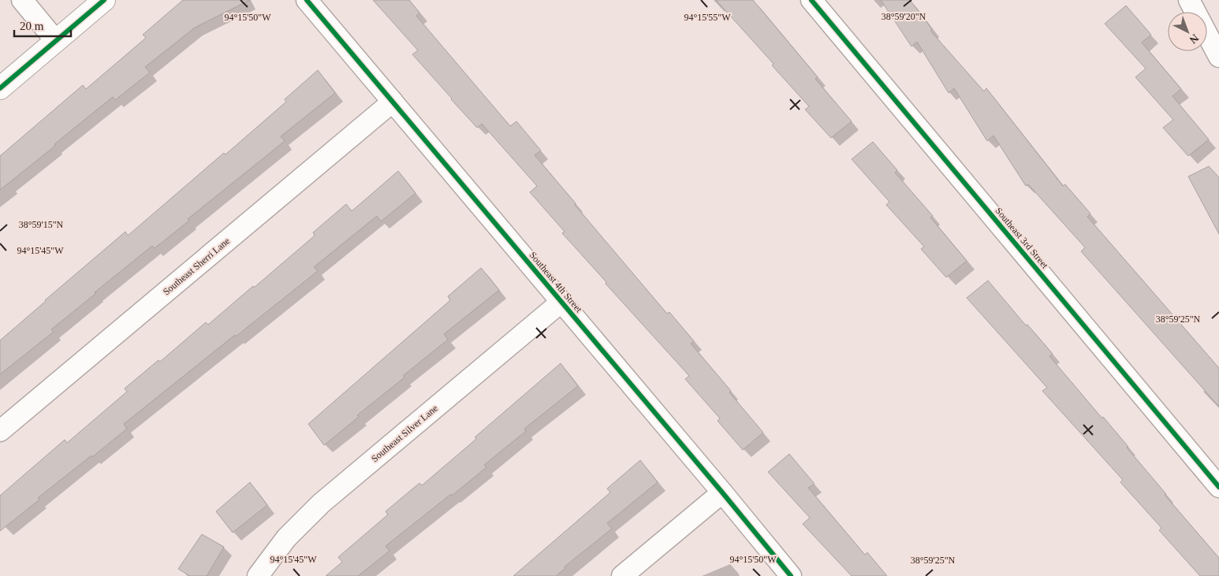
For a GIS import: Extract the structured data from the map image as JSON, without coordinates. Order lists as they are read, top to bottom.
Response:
{
  "streets": {
    "street": [
      "Southeast 3rd Street",
      "Southeast Sherri Lane",
      "Southeast 4th Street",
      "Southeast Silver Lane"
    ]
  },
  "crossings": [
    ["Southeast Sherri Lane", "Southeast 4th Street"],
    ["Southeast 4th Street", "Southeast Silver Lane"]
  ],
  "scale_bar": "20 m",
  "north": "bottom right",
  "coordinates": [
    "38°59'20\"N",
    "94°15'50\"W",
    "94°15'55\"W",
    "38°59'15\"N",
    "94°15'45\"W",
    "38°59'25\"N"
  ]
}
